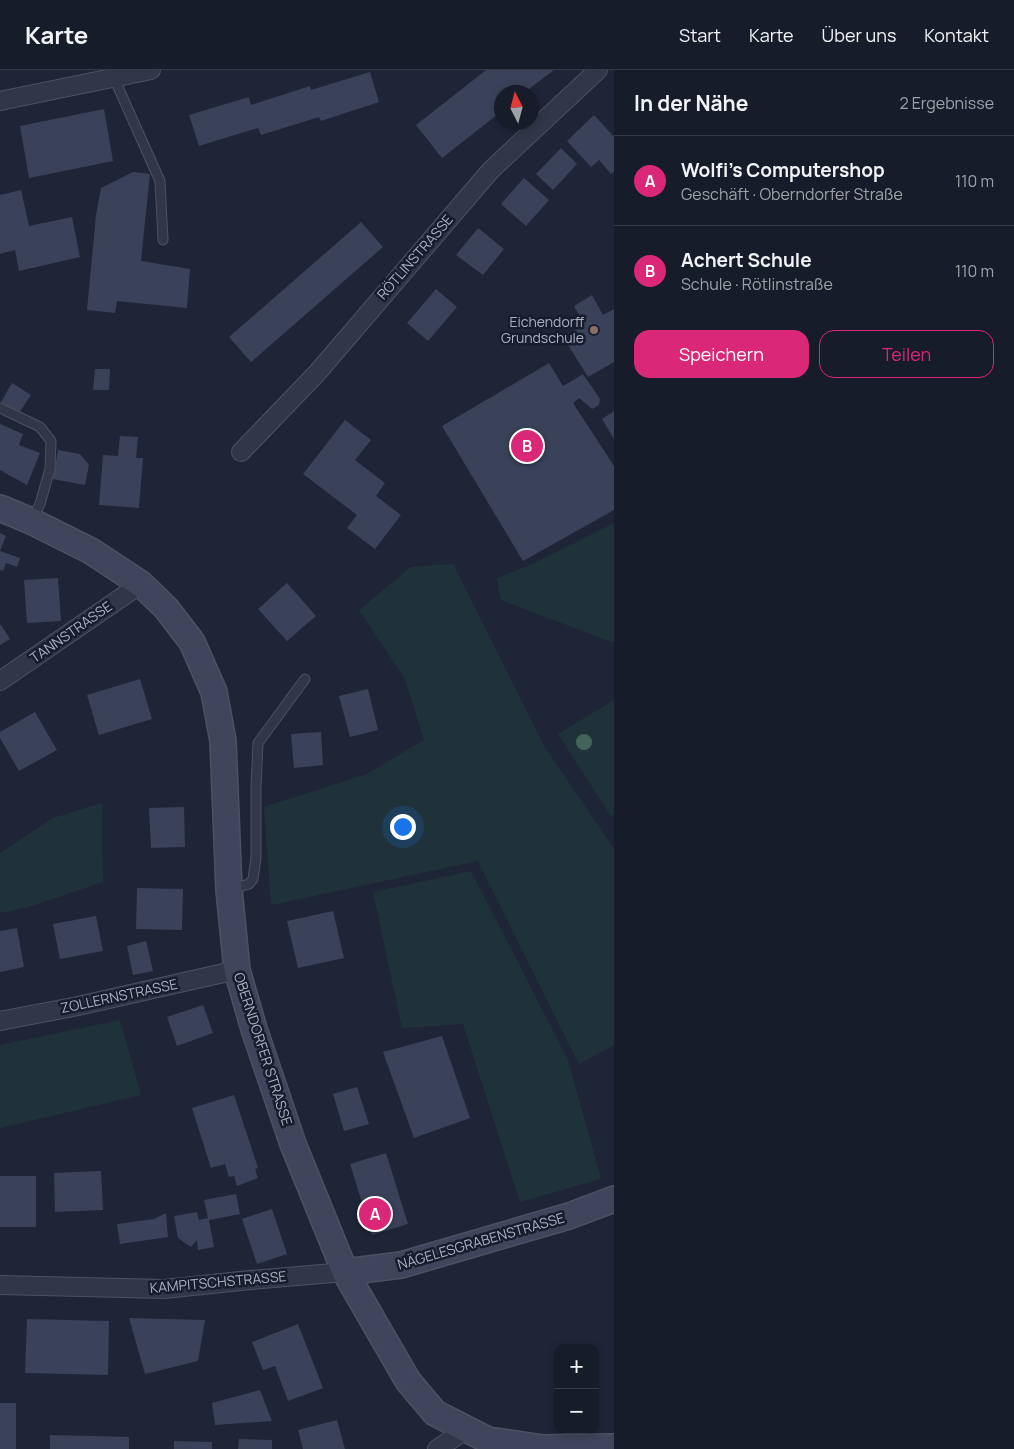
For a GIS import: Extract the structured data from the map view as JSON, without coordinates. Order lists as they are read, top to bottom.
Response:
{
  "streets": {
    "street": [
      "RÖTLINSTRASSE",
      "TANNSTRASSE",
      "ZOLLERNSTRASSE",
      "OBERNDORFER STRASSE",
      "NÄGELESGRABENSTRASSE",
      "KAMPITSCHSTRASSE"
    ]
  },
  "crossings": [
    ["TANNSTRASSE", "OBERNDORFER STRASSE"],
    ["ZOLLERNSTRASSE", "OBERNDORFER STRASSE"],
    ["OBERNDORFER STRASSE", "NÄGELESGRABENSTRASSE"],
    ["OBERNDORFER STRASSE", "KAMPITSCHSTRASSE"],
    ["NÄGELESGRABENSTRASSE", "KAMPITSCHSTRASSE"]
  ],
  "places": ["Eichendorff Grundschule"],
  "north": "top",
  "page": {
    "header": "Karte",
    "nav": [
      "Start",
      "Karte",
      "Über uns",
      "Kontakt"
    ],
    "heading": ["In der Nähe", "2 Ergebnisse"],
    "list": [
      {
        "mark": "A",
        "name": "Wolfi's Computershop",
        "note": "Geschäft · Oberndorfer Straße",
        "value": "110 m"
      },
      {
        "mark": "B",
        "name": "Achert Schule",
        "note": "Schule · Rötlinstraße",
        "value": "110 m"
      }
    ],
    "buttons": ["Speichern", "Teilen"],
    "pins": ["B", "A"],
    "map_buttons": ["+", "−"]
  }
}
